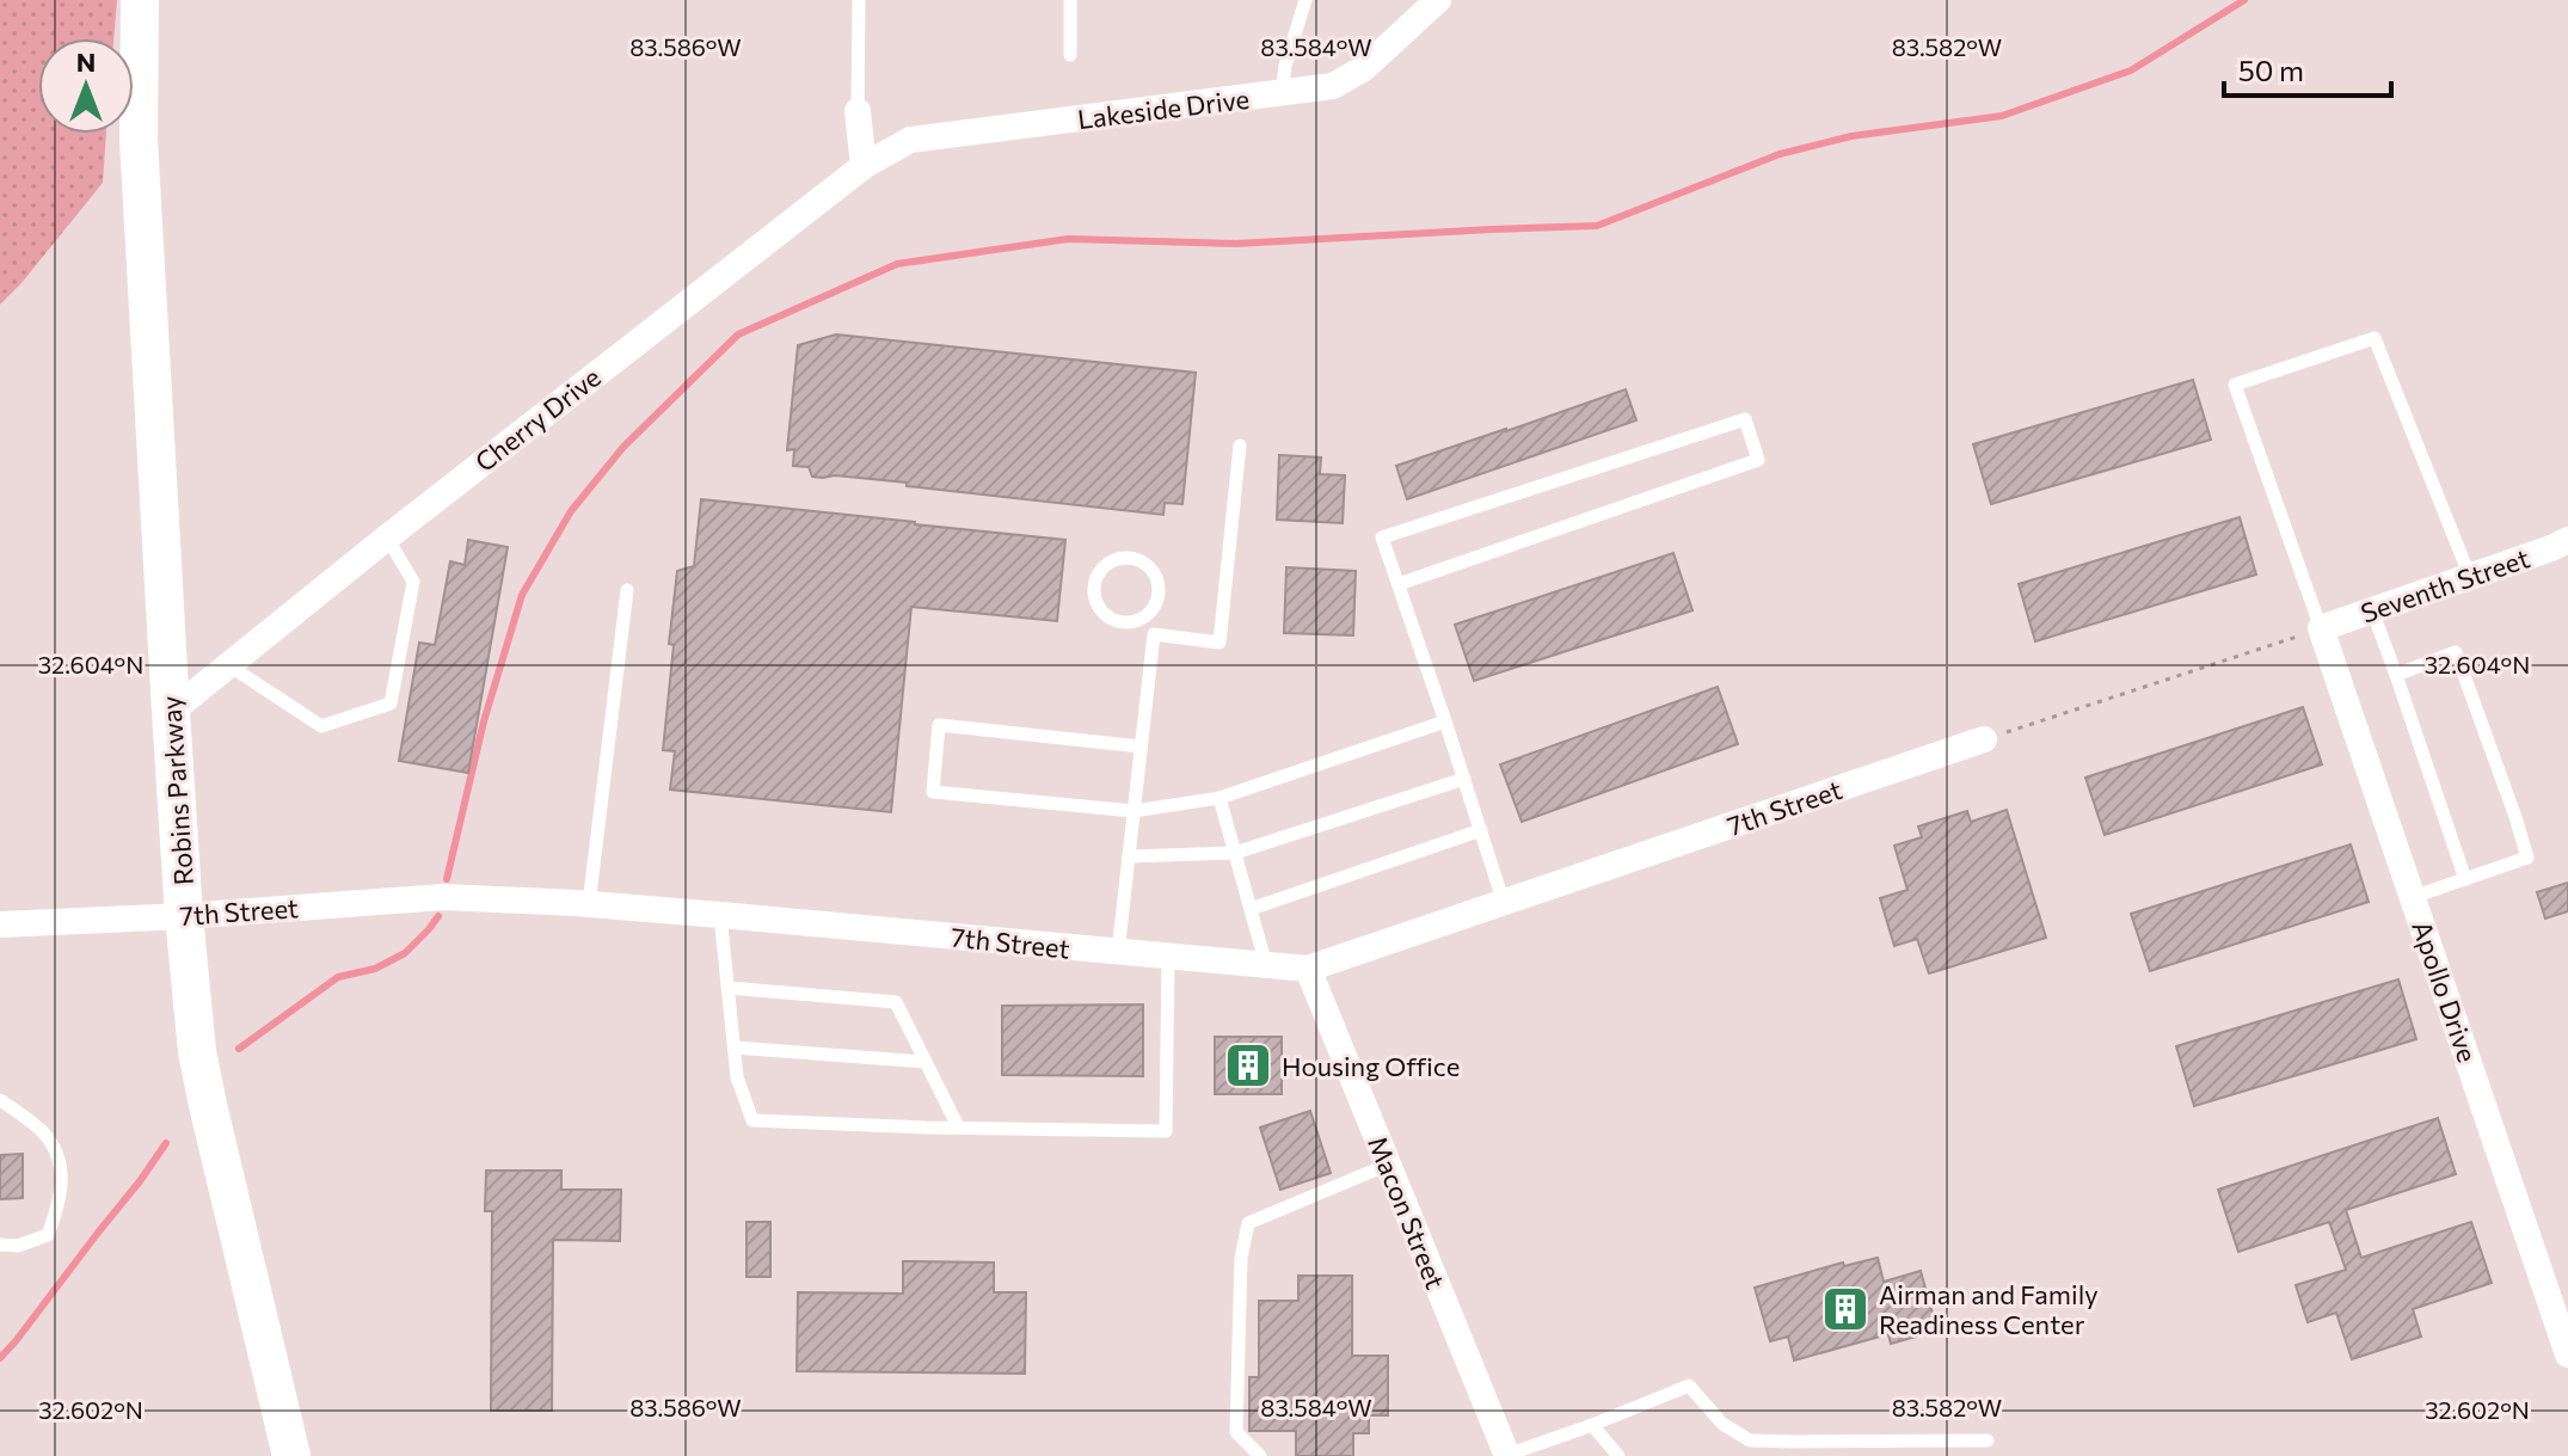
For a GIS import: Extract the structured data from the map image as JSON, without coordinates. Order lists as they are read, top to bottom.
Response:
{
  "streets": {
    "street": [
      "Lakeside Drive",
      "Cherry Drive",
      "Seventh Street",
      "Robins Parkway",
      "7th Street",
      "Apollo Drive",
      "Macon Street"
    ]
  },
  "crossings": [
    ["Lakeside Drive", "Cherry Drive"],
    ["Cherry Drive", "Robins Parkway"],
    ["Seventh Street", "Apollo Drive"],
    ["Robins Parkway", "7th Street"],
    ["7th Street", "Macon Street"]
  ],
  "places": {
    "building": ["Housing Office", "Airman and Family Readiness Center"]
  },
  "scale_bar": "50 m",
  "north": "top",
  "coordinates": [
    "83.586°W",
    "83.584°W",
    "83.582°W",
    "32.604°N",
    "32.602°N"
  ]
}
